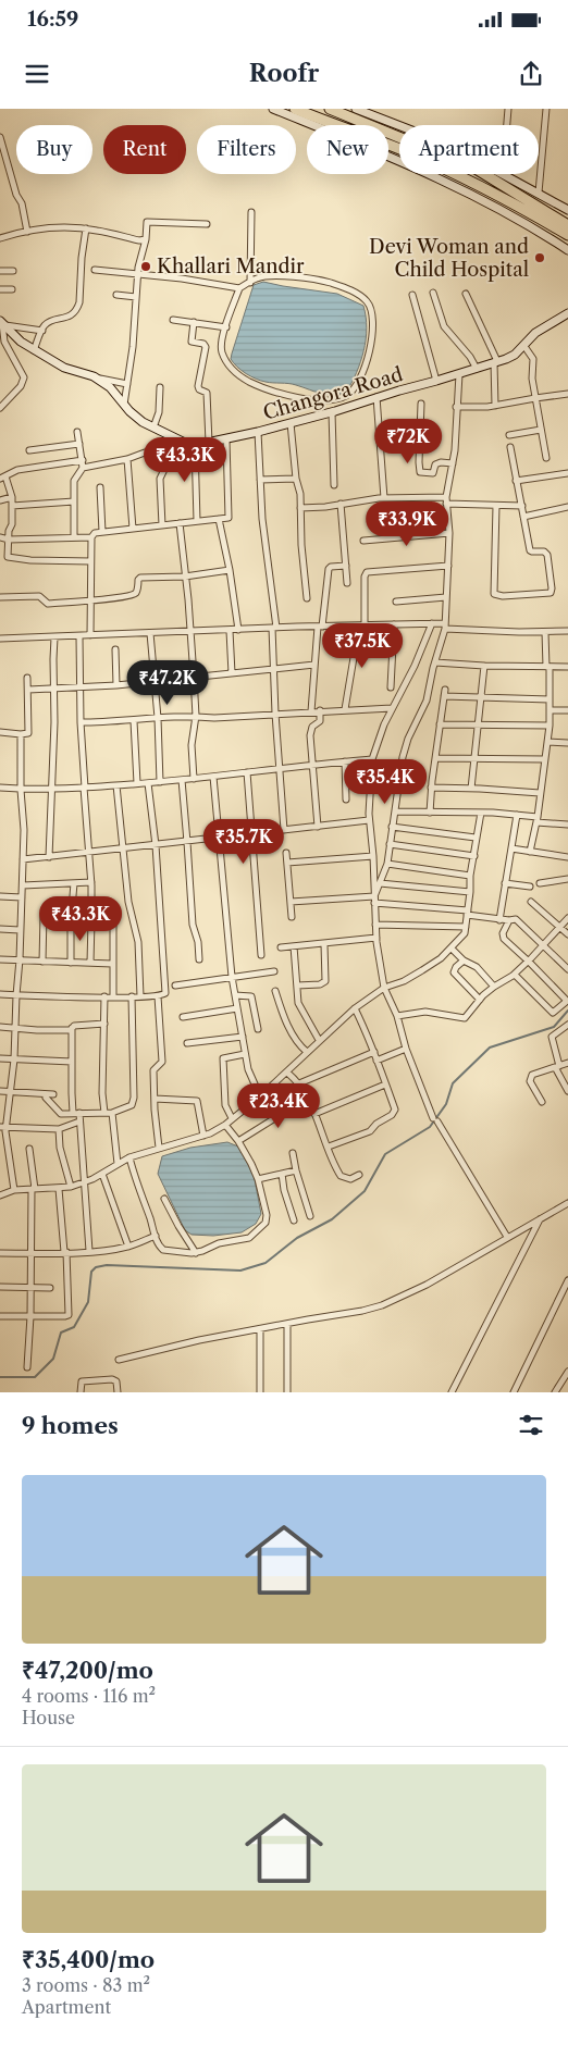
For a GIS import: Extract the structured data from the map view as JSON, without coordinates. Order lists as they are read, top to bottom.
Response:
{
  "streets": {
    "street": ["Changora Road"]
  },
  "places": ["Devi Woman and Child Hospital", "Khallari Mandir"],
  "page": {
    "status": "16:59",
    "header": "Roofr",
    "chip": [
      "Buy",
      "Rent",
      "Filters",
      "New",
      "Apartment"
    ],
    "price": [
      "₹72K",
      "₹43.3K",
      "₹33.9K",
      "₹37.5K",
      "₹47.2K",
      "₹35.4K",
      "₹35.7K",
      "₹43.3K",
      "₹23.4K"
    ],
    "heading": "9 homes",
    "list": [
      {
        "name": "₹47,200/mo",
        "note": "4 rooms · 116 m² · House"
      },
      {
        "name": "₹35,400/mo",
        "note": "3 rooms · 83 m² · Apartment"
      }
    ]
  }
}
